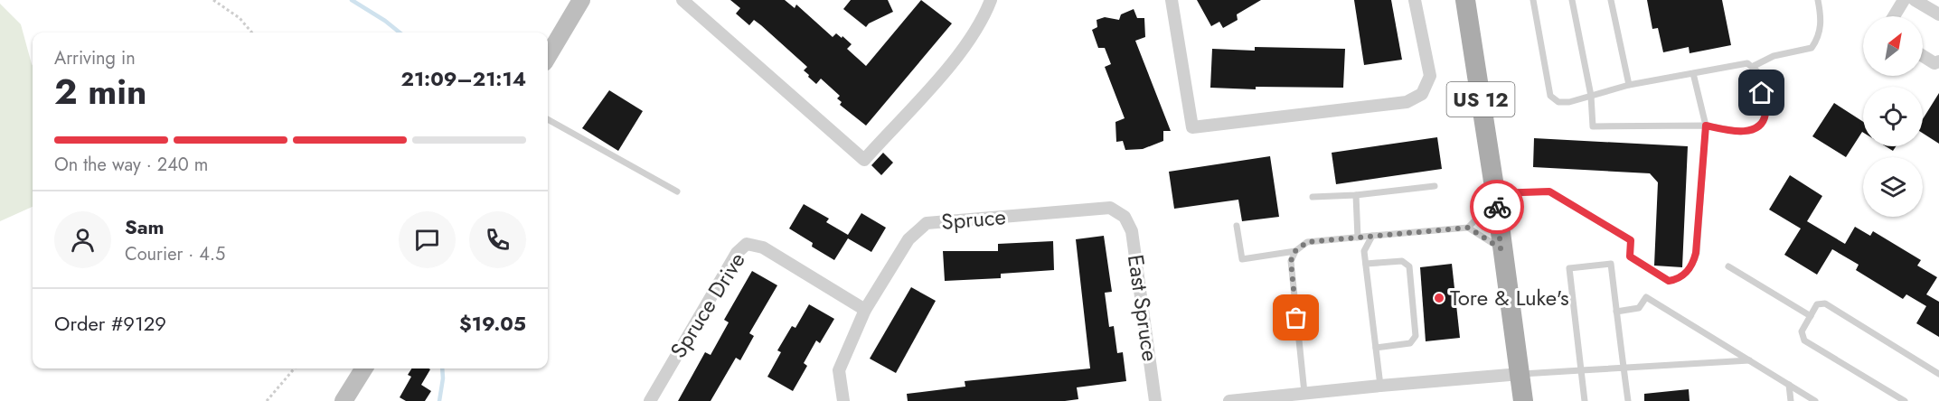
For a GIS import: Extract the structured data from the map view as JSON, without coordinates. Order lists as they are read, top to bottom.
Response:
{
  "streets": {
    "main road": ["US 12"],
    "street": ["Spruce", "Spruce Drive", "East Spruce"]
  },
  "crossings": [
    ["Spruce", "Spruce Drive"],
    ["Spruce", "East Spruce"]
  ],
  "places": ["Tore & Luke's"],
  "north": "top right",
  "page": {
    "heading": ["2 min", "Arriving in", "21:09–21:14"],
    "panel": [
      "Sam",
      "Courier · 4.5",
      "Order #9129",
      "$19.05"
    ],
    "bar": "On the way · 240 m"
  }
}
